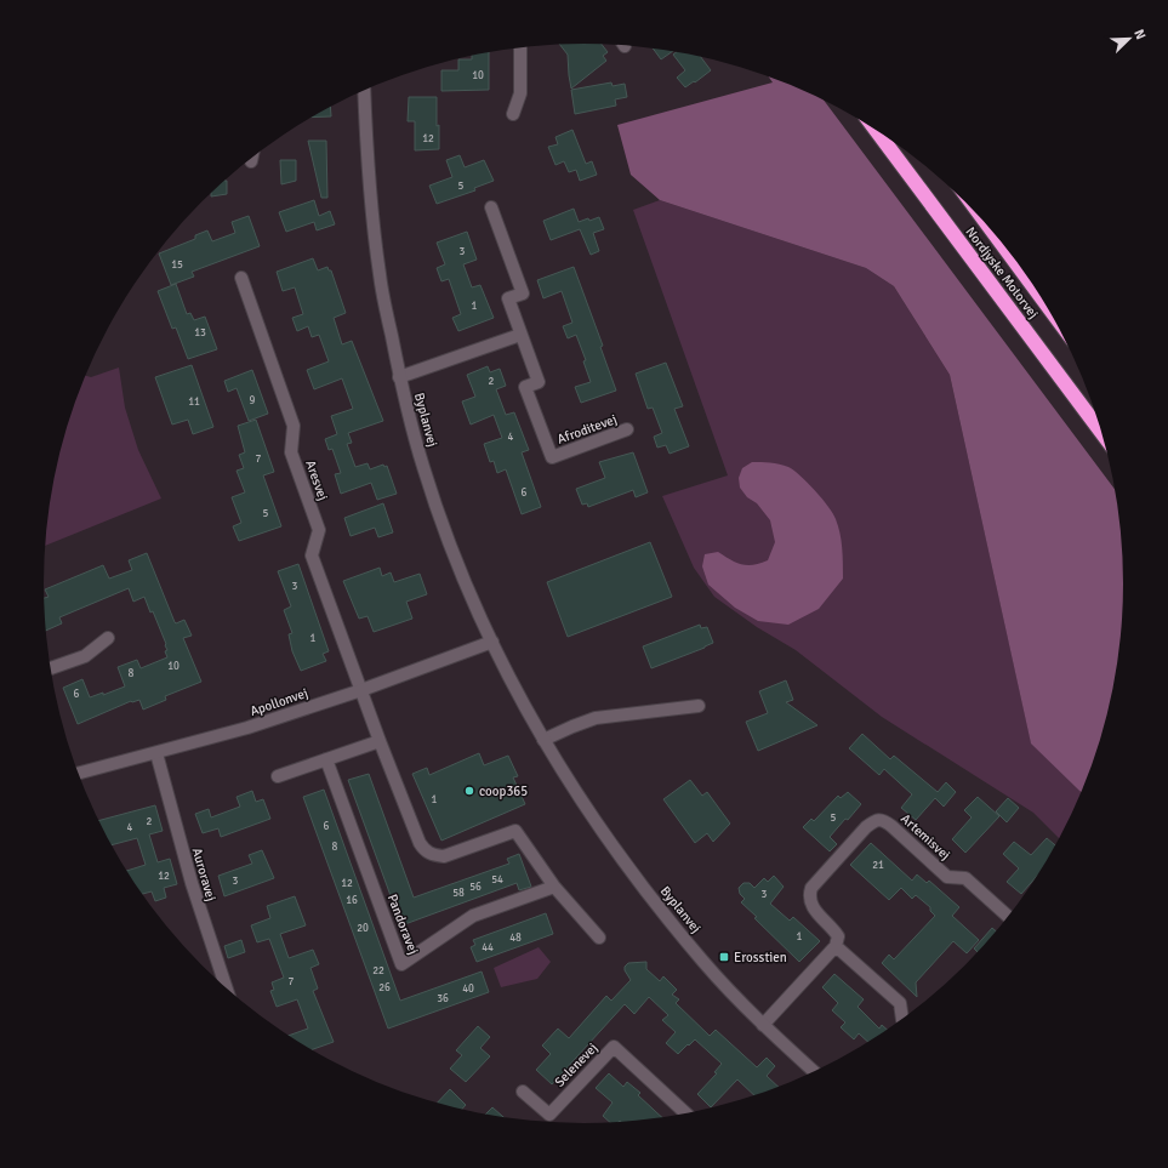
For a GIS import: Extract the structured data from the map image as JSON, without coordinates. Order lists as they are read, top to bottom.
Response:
{
  "streets": {
    "highway": ["Nordjyske Motorvej"],
    "street": [
      "Byplanvej",
      "Afroditevej",
      "Aresvej",
      "Apollonvej",
      "Artemisvej",
      "Auroravej",
      "Pandoravej",
      "Selenevej"
    ]
  },
  "crossings": [
    ["Byplanvej", "Apollonvej"],
    ["Aresvej", "Apollonvej"],
    ["Apollonvej", "Auroravej"]
  ],
  "places": {
    "other": ["coop365"],
    "transit": ["Erosstien"]
  },
  "house_numbers": [
    "10",
    "12",
    "5",
    "3",
    "15",
    "1",
    "13",
    "2",
    "9",
    "11",
    "4",
    "7",
    "6",
    "5",
    "3",
    "1",
    "10",
    "8",
    "6",
    "1",
    "5",
    "2",
    "6",
    "4",
    "8",
    "21",
    "12",
    "54",
    "3",
    "12",
    "56",
    "58",
    "3",
    "16",
    "20",
    "1",
    "48",
    "44",
    "22",
    "7",
    "26",
    "40",
    "36"
  ],
  "north": "top right"
}
